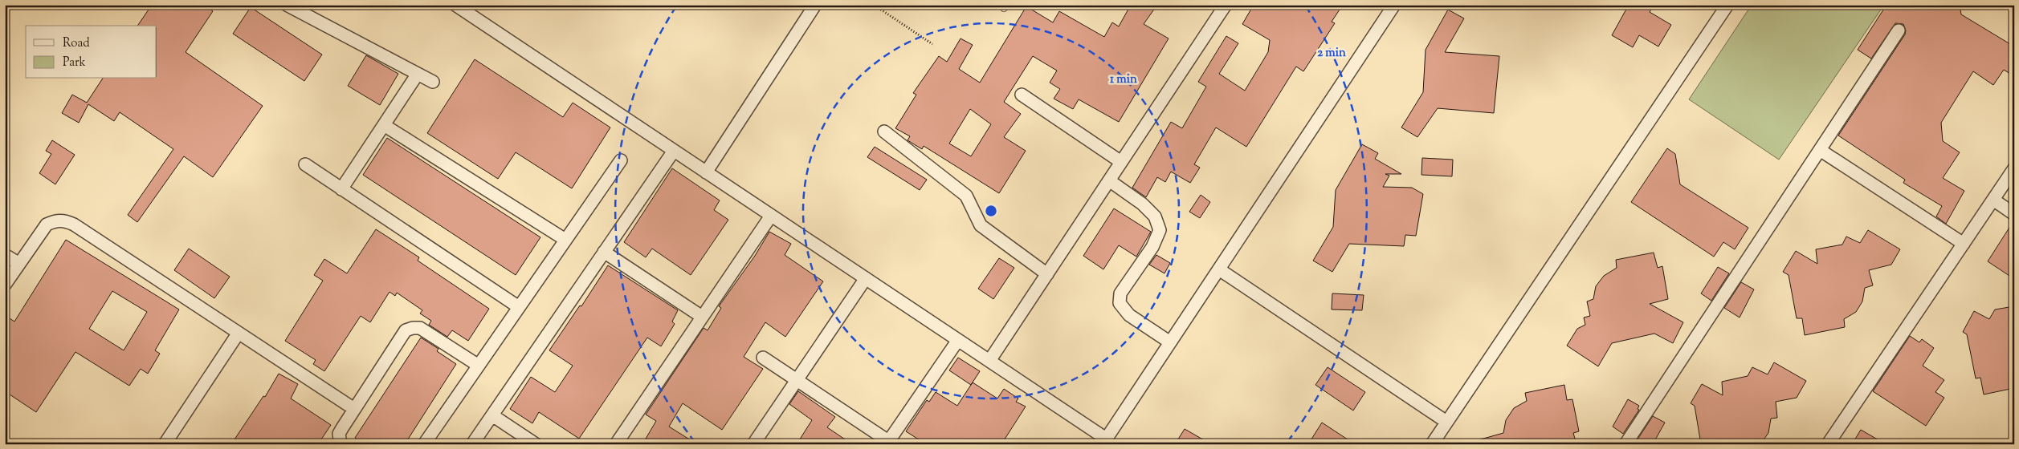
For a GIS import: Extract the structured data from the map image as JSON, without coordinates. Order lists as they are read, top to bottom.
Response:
{
  "legend": ["Road", "Park"],
  "rings": ["2 min", "1 min"]
}
